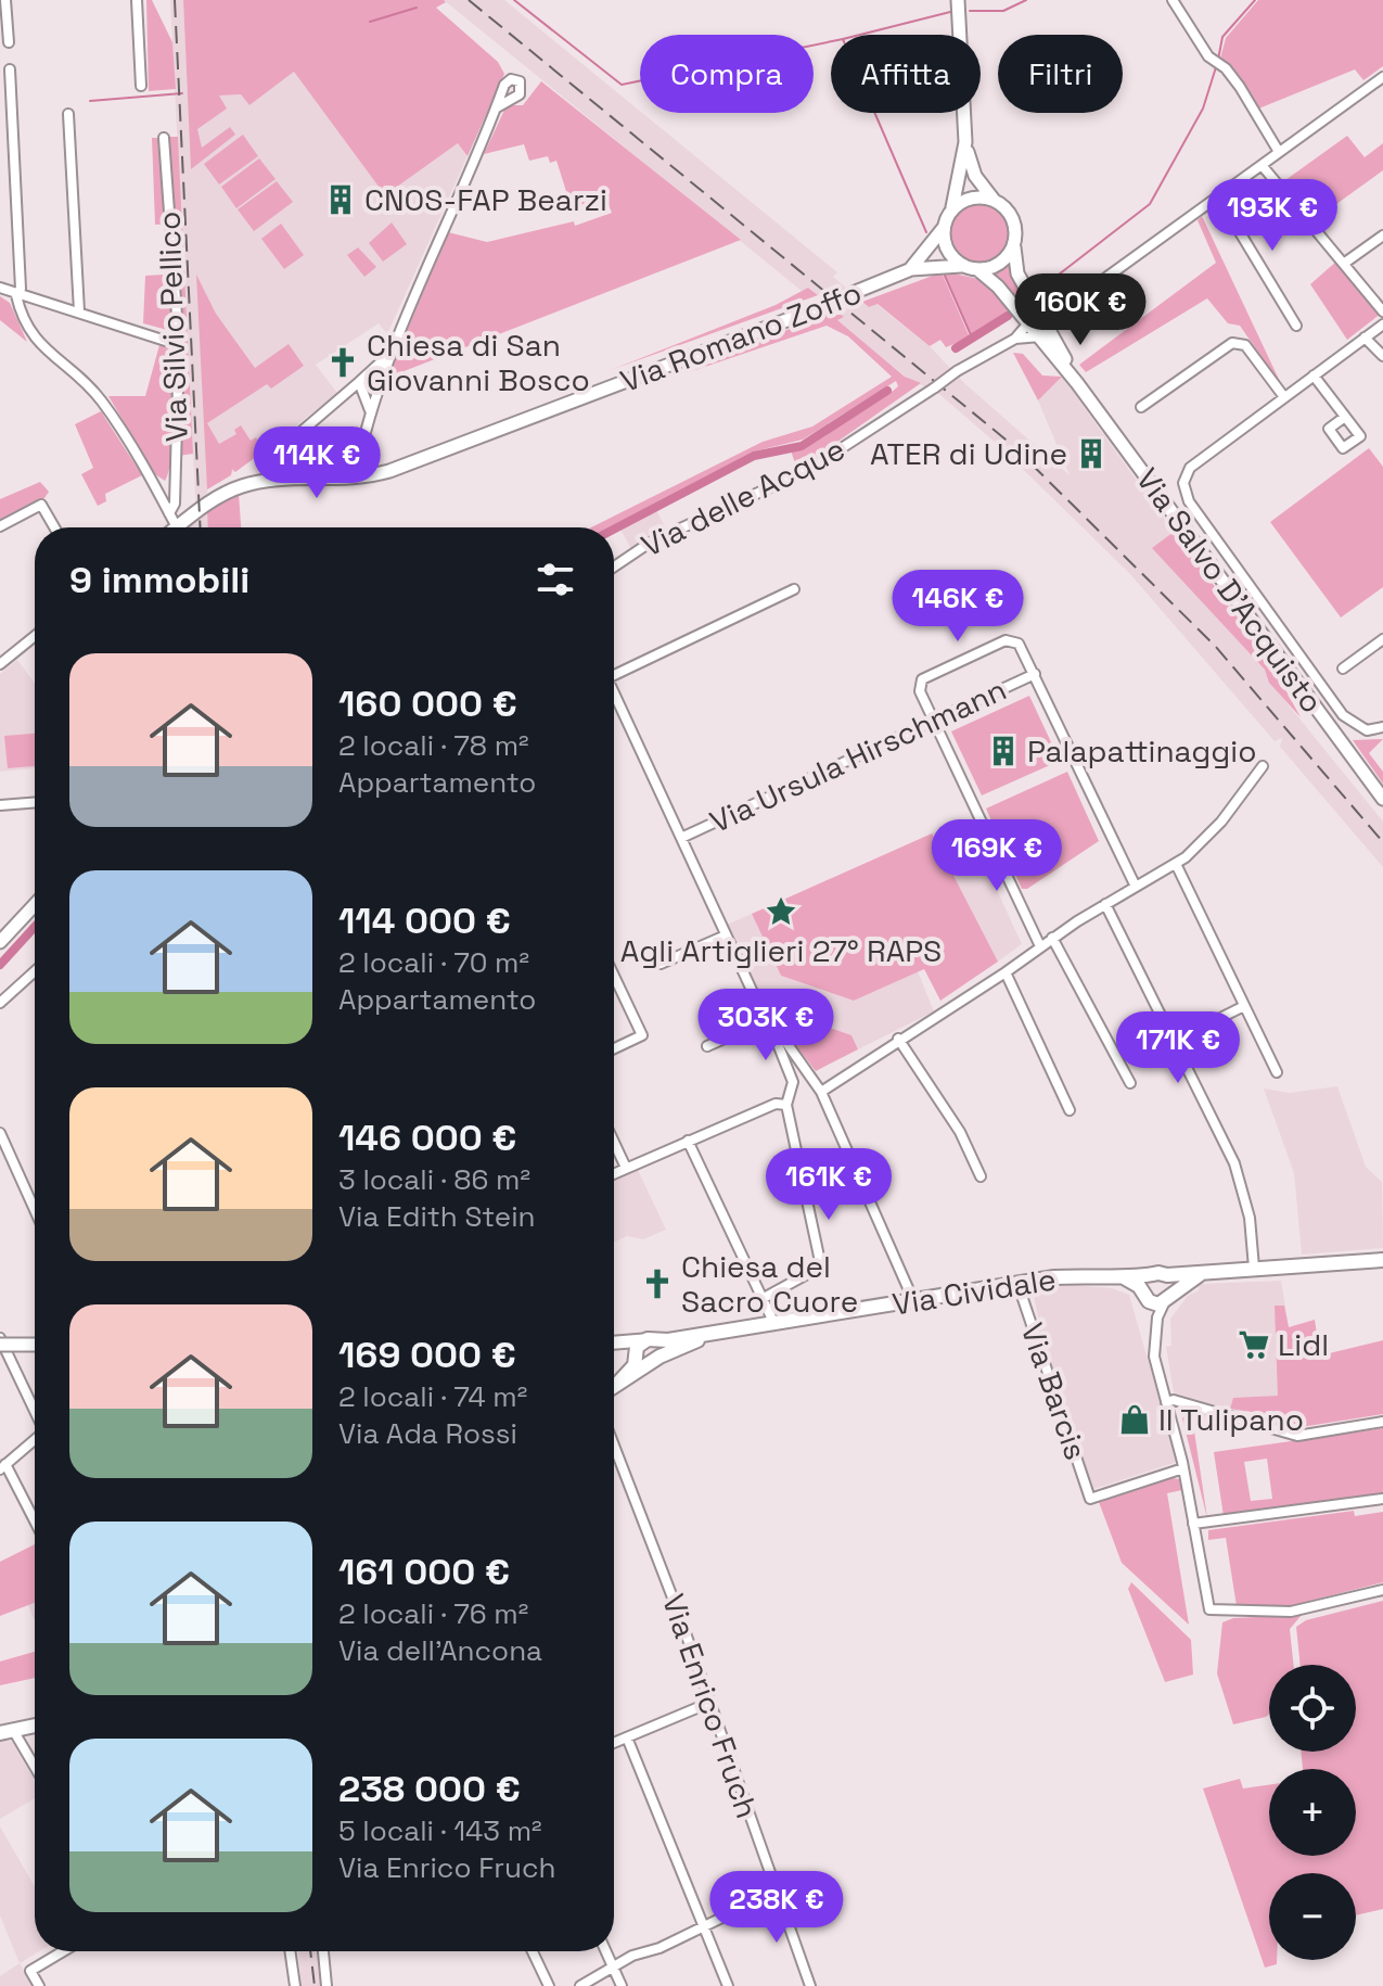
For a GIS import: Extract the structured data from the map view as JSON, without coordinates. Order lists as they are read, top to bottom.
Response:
{
  "streets": {
    "main road": ["Via Cividale"],
    "street": [
      "Via Silvio Pellico",
      "Via Romano Zoffo",
      "Via delle Acque",
      "Via Salvo D'Acquisto",
      "Via Ursula Hirschmann",
      "Via Barcis",
      "Via Enrico Fruch"
    ]
  },
  "crossings": [
    ["Via Silvio Pellico", "Via Romano Zoffo"],
    ["Via Romano Zoffo", "Via Salvo D'Acquisto"],
    ["Via delle Acque", "Via Salvo D'Acquisto"],
    ["Via Cividale", "Via Barcis"]
  ],
  "places": {
    "building": ["CNOS-FAP Bearzi", "ATER di Udine", "Palapattinaggio"],
    "church": ["Chiesa di San Giovanni Bosco", "Chiesa del Sacro Cuore"],
    "place": ["Agli Artiglieri 27° RAPS"],
    "supermarket": ["Lidl"],
    "shop": ["Il Tulipano"]
  },
  "page": {
    "chip": ["Compra", "Affitta", "Filtri"],
    "price": [
      "193K €",
      "160K €",
      "114K €",
      "146K €",
      "169K €",
      "303K €",
      "171K €",
      "161K €",
      "238K €"
    ],
    "heading": "9 immobili",
    "list": [
      {
        "name": "160 000 €",
        "note": "2 locali · 78 m² · Appartamento"
      },
      {
        "name": "114 000 €",
        "note": "2 locali · 70 m² · Appartamento"
      },
      {
        "name": "146 000 €",
        "note": "3 locali · 86 m² · Via Edith Stein"
      },
      {
        "name": "169 000 €",
        "note": "2 locali · 74 m² · Via Ada Rossi"
      },
      {
        "name": "161 000 €",
        "note": "2 locali · 76 m² · Via dell'Ancona"
      },
      {
        "name": "238 000 €",
        "note": "5 locali · 143 m² · Via Enrico Fruch"
      }
    ],
    "map_buttons": ["+", "−"]
  }
}
